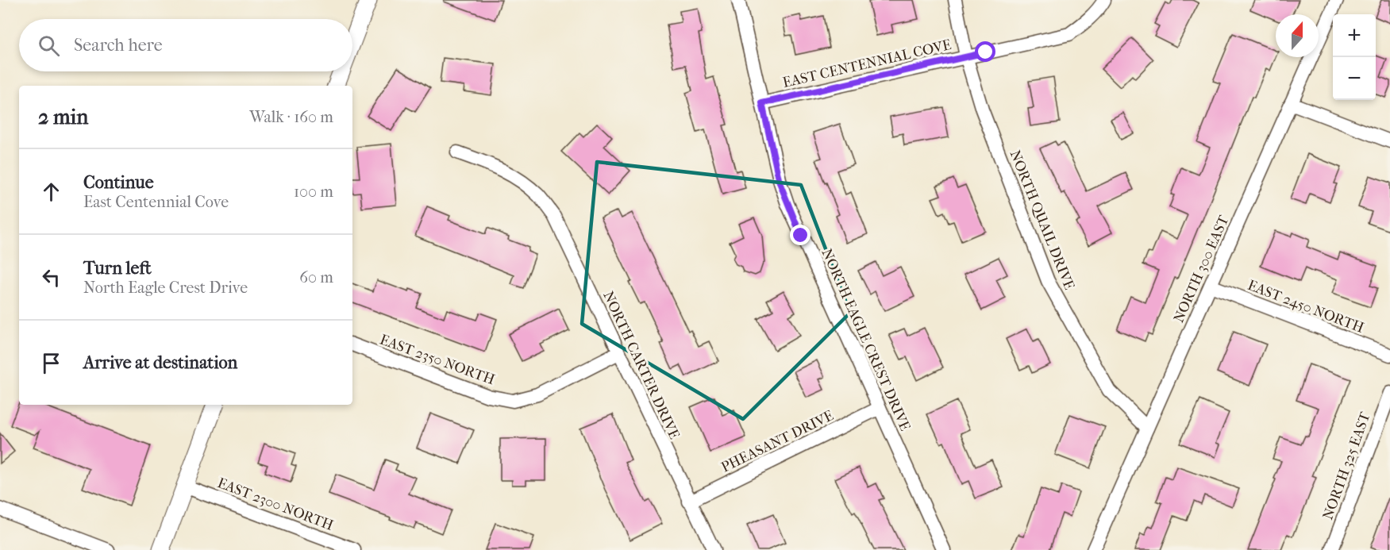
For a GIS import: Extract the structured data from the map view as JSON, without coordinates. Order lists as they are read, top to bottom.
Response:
{
  "streets": {
    "street": [
      "EAST CENTENNIAL COVE",
      "NORTH QUAIL DRIVE",
      "NORTH 300 EAST",
      "EAST 2450 NORTH",
      "NORTH EAGLE CREST DRIVE",
      "EAST 2350 NORTH",
      "NORTH CARTER DRIVE",
      "PHEASANT DRIVE",
      "NORTH 325 EAST",
      "EAST 2300 NORTH"
    ]
  },
  "crossings": [
    ["EAST CENTENNIAL COVE", "NORTH QUAIL DRIVE"],
    ["EAST CENTENNIAL COVE", "NORTH EAGLE CREST DRIVE"],
    ["NORTH QUAIL DRIVE", "NORTH 300 EAST"],
    ["NORTH 300 EAST", "EAST 2450 NORTH"],
    ["NORTH EAGLE CREST DRIVE", "PHEASANT DRIVE"],
    ["EAST 2350 NORTH", "NORTH CARTER DRIVE"],
    ["NORTH CARTER DRIVE", "PHEASANT DRIVE"]
  ],
  "north": "top",
  "page": {
    "map_buttons": ["+", "−"],
    "search": "Search here",
    "heading": ["2 min", "Walk · 160 m"],
    "list": [
      ["Continue", "East Centennial Cove", "100 m"],
      ["Turn left", "North Eagle Crest Drive", "60 m"],
      "Arrive at destination"
    ]
  }
}
